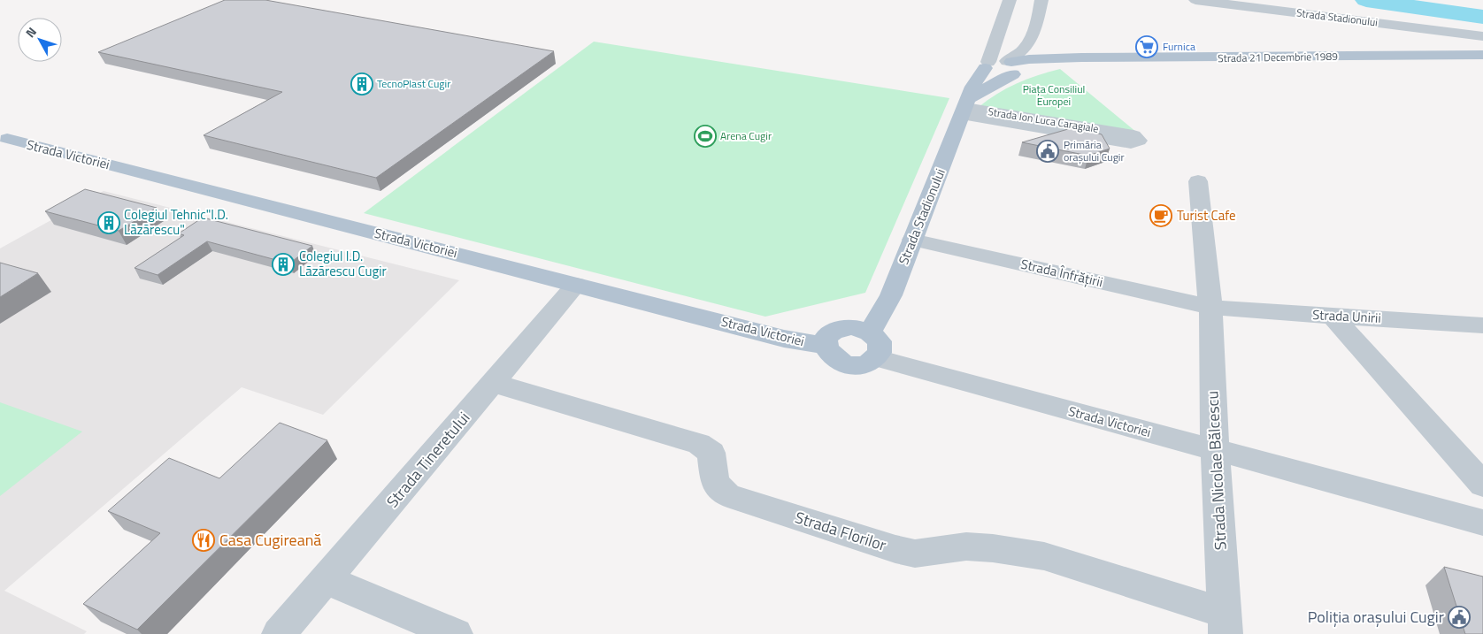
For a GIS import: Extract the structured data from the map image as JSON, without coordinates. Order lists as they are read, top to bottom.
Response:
{
  "streets": {
    "main road": ["Strada Stadionului", "Strada 21 Decembrie 1989", "Strada Victoriei"],
    "street": [
      "Strada Ion Luca Caragiale",
      "Strada Înfrățirii",
      "Strada Unirii",
      "Strada Tineretului",
      "Strada Nicolae Bălcescu",
      "Strada Florilor"
    ]
  },
  "crossings": [
    ["Strada Stadionului", "Strada Ion Luca Caragiale"],
    ["Strada Stadionului", "Strada Victoriei"],
    ["Strada Stadionului", "Strada Înfrățirii"],
    ["Strada Victoriei", "Strada Tineretului"],
    ["Strada Victoriei", "Strada Nicolae Bălcescu"],
    ["Strada Înfrățirii", "Strada Unirii"],
    ["Strada Înfrățirii", "Strada Nicolae Bălcescu"],
    ["Strada Unirii", "Strada Nicolae Bălcescu"],
    ["Strada Tineretului", "Strada Florilor"],
    ["Strada Nicolae Bălcescu", "Strada Florilor"]
  ],
  "parks": ["Piața Consiliul Europei"],
  "places": {
    "supermarket": ["Furnica"],
    "building": ["TecnoPlast Cugir", "Colegiul Tehnic\"I.D. Lăzărescu\"", "Colegiul I.D. Lăzărescu Cugir"],
    "sports": ["Arena Cugir"],
    "public building": ["Primăria orașului Cugir", "Poliția orașului Cugir"],
    "cafe": ["Turist Cafe"],
    "restaurant": ["Casa Cugireană"]
  },
  "north": "top left"
}
